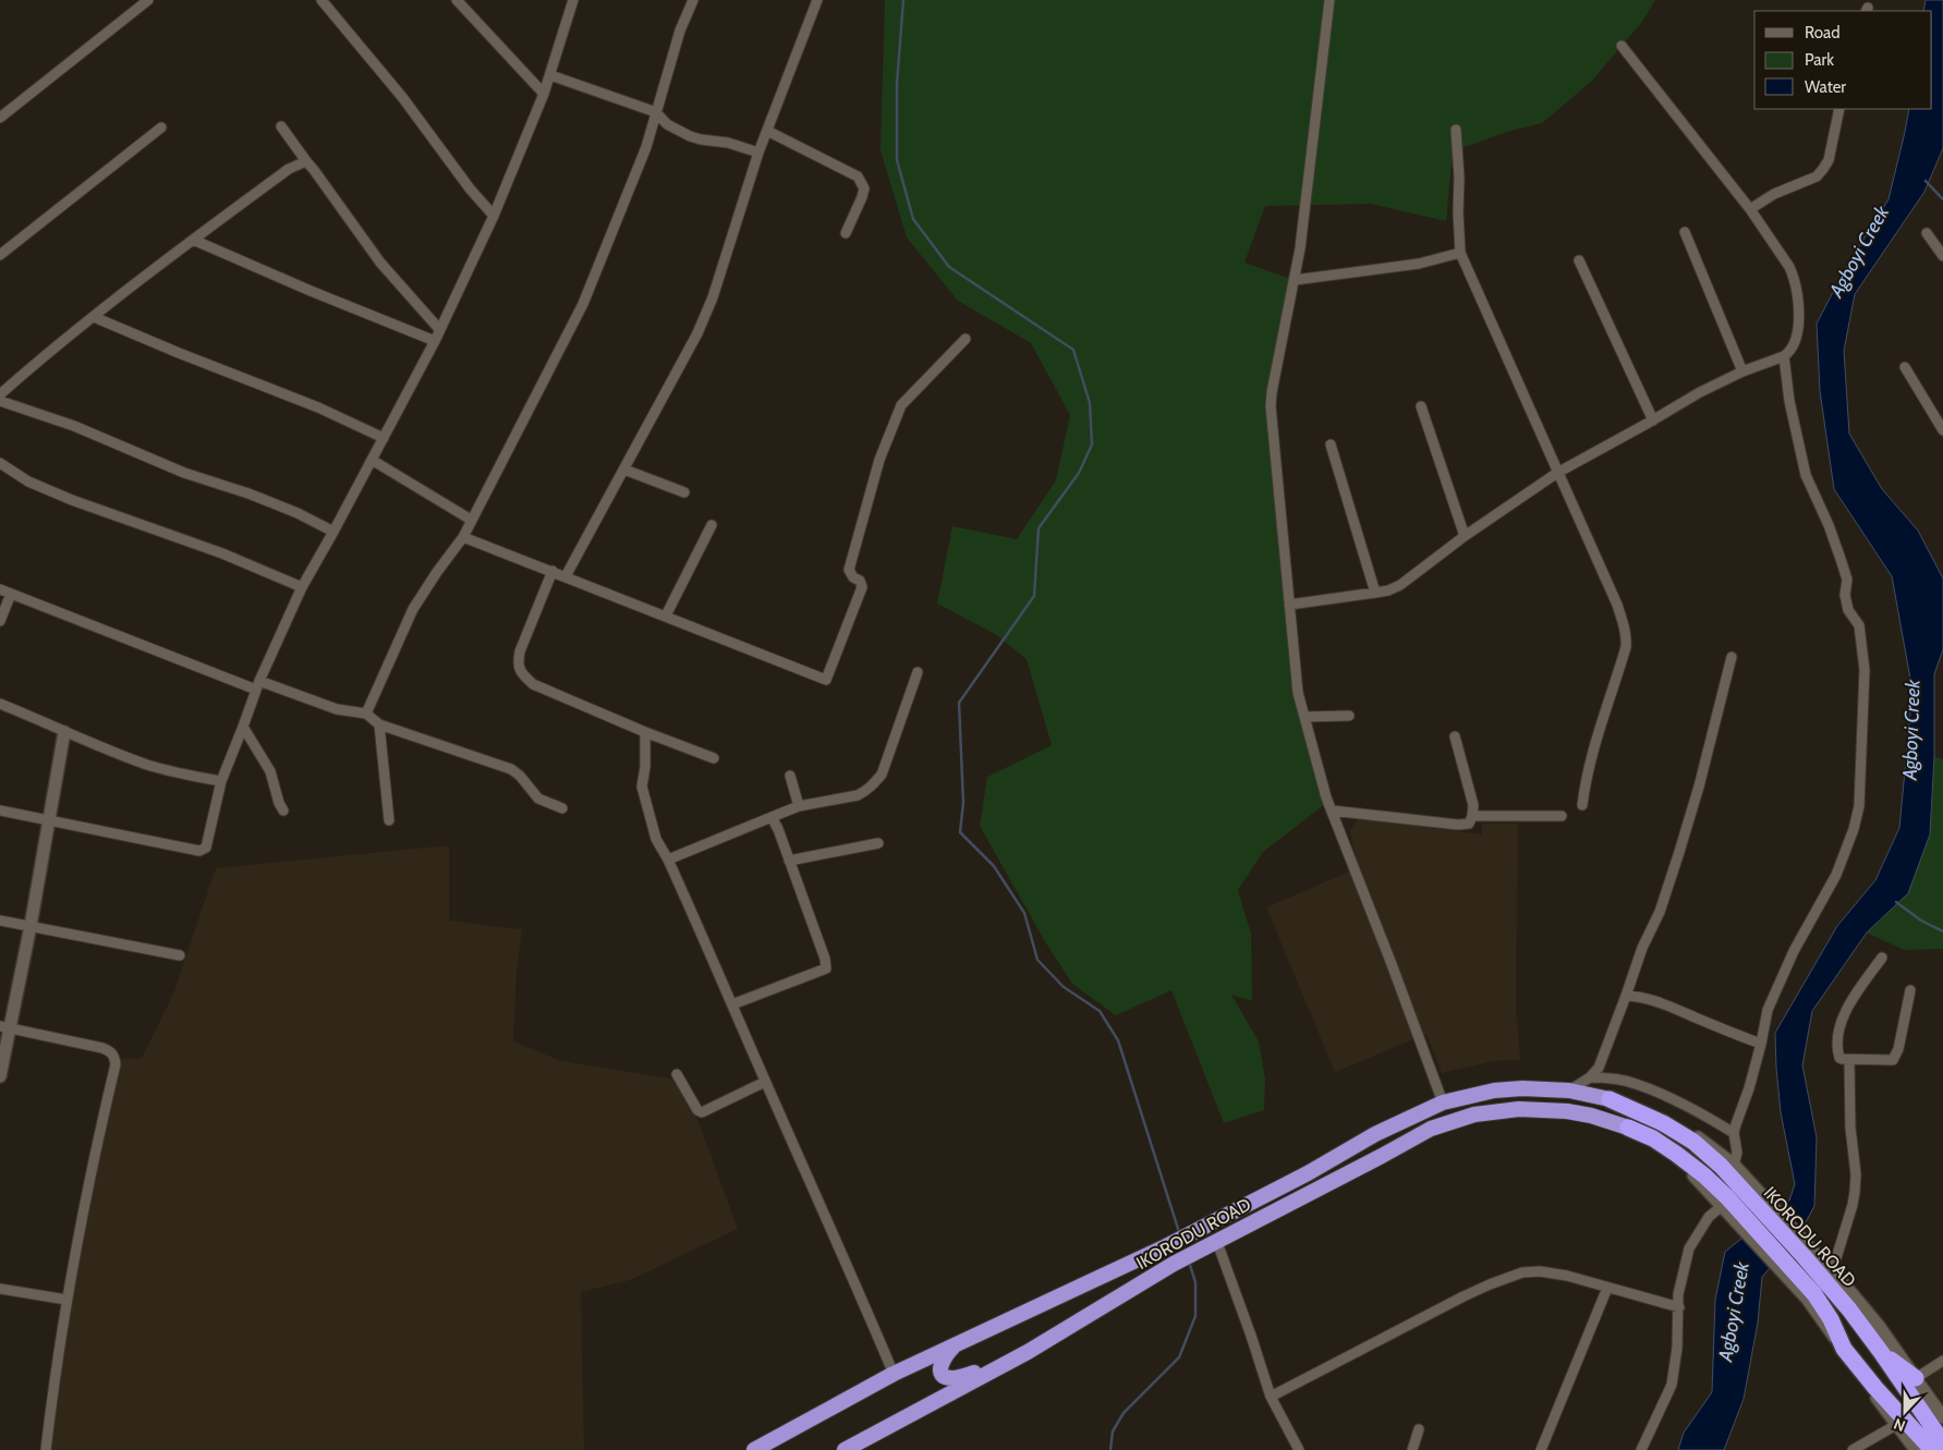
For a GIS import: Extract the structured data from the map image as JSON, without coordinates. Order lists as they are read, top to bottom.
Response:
{
  "streets": {
    "highway": ["IKORODU ROAD"]
  },
  "water": ["Agboyi Creek"],
  "legend": ["Road", "Park", "Water"],
  "north": "bottom"
}
